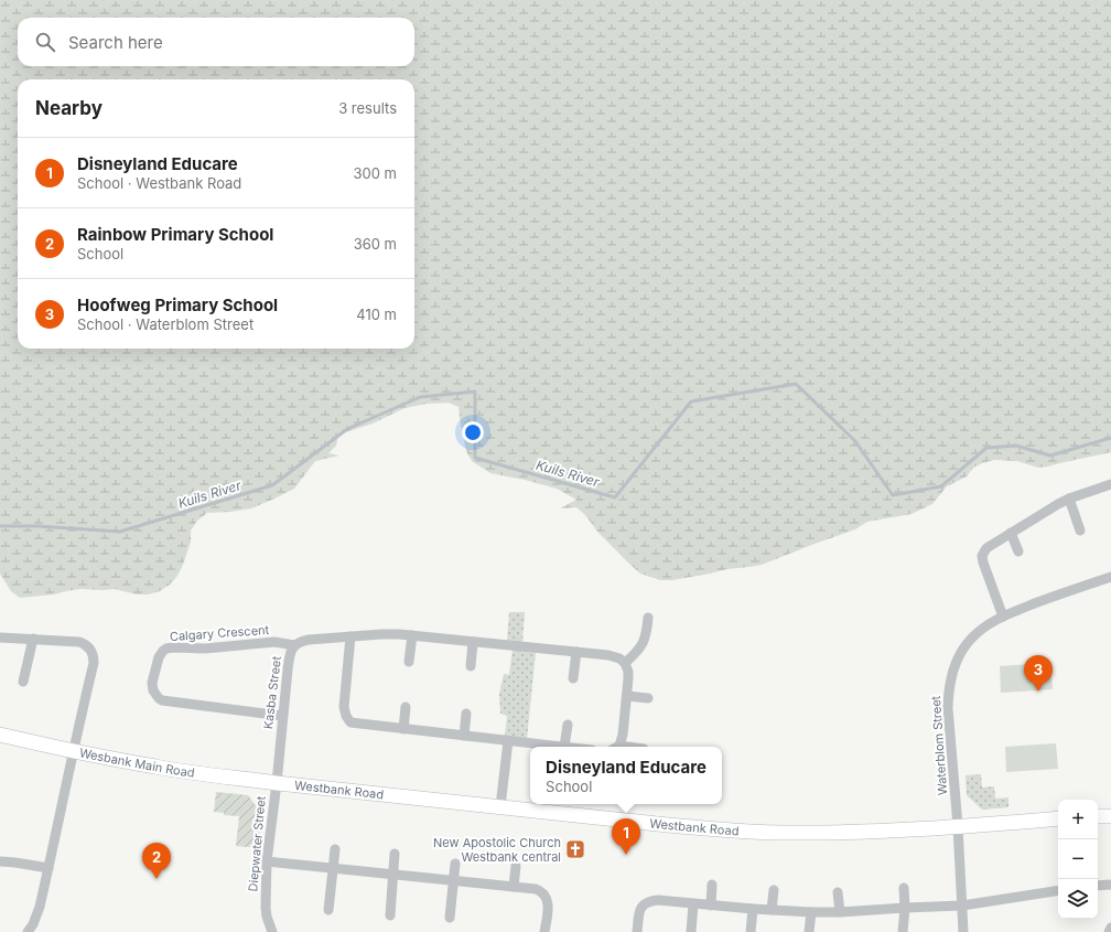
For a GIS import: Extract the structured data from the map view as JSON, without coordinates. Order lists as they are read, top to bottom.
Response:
{
  "streets": {
    "street": [
      "Calgary Crescent",
      "Kasba Street",
      "Waterblom Street",
      "Wesbank Main Road",
      "Westbank Road",
      "Diepwater Street"
    ]
  },
  "crossings": [
    ["Calgary Crescent", "Kasba Street"],
    ["Kasba Street", "Wesbank Main Road"],
    ["Kasba Street", "Westbank Road"],
    ["Kasba Street", "Diepwater Street"],
    ["Waterblom Street", "Westbank Road"],
    ["Wesbank Main Road", "Westbank Road"],
    ["Wesbank Main Road", "Diepwater Street"],
    ["Westbank Road", "Diepwater Street"]
  ],
  "water": ["Kuils River"],
  "places": {
    "church": ["New Apostolic Church Westbank central"]
  },
  "page": {
    "search": "Search here",
    "heading": ["Nearby", "3 results"],
    "list": [
      {
        "mark": "1",
        "name": "Disneyland Educare",
        "note": "School · Westbank Road",
        "value": "300 m"
      },
      {
        "mark": "2",
        "name": "Rainbow Primary School",
        "note": "School",
        "value": "360 m"
      },
      {
        "mark": "3",
        "name": "Hoofweg Primary School",
        "note": "School · Waterblom Street",
        "value": "410 m"
      }
    ],
    "pins": ["3", "1", "2"],
    "popup": ["Disneyland Educare", "School"],
    "map_buttons": ["+", "−"]
  }
}
